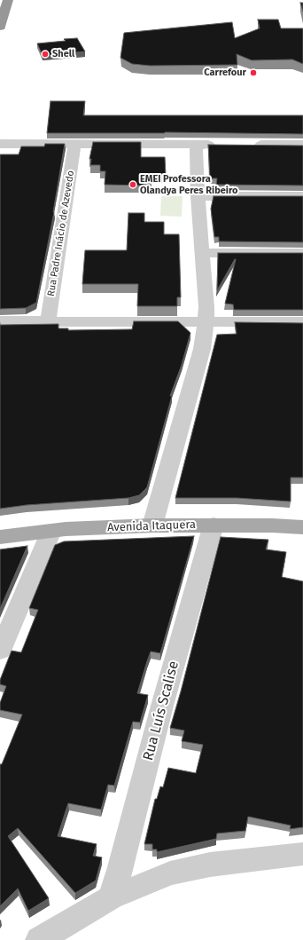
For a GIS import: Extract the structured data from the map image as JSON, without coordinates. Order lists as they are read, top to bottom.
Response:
{
  "streets": {
    "main road": ["Avenida Itaquera"],
    "street": ["Rua Padre Inácio de Azevedo", "Rua Luís Scalise"]
  },
  "crossings": [
    ["Avenida Itaquera", "Rua Luís Scalise"]
  ],
  "places": ["Shell", "Carrefour", "EMEI Professora Olandya Peres Ribeiro"]
}
